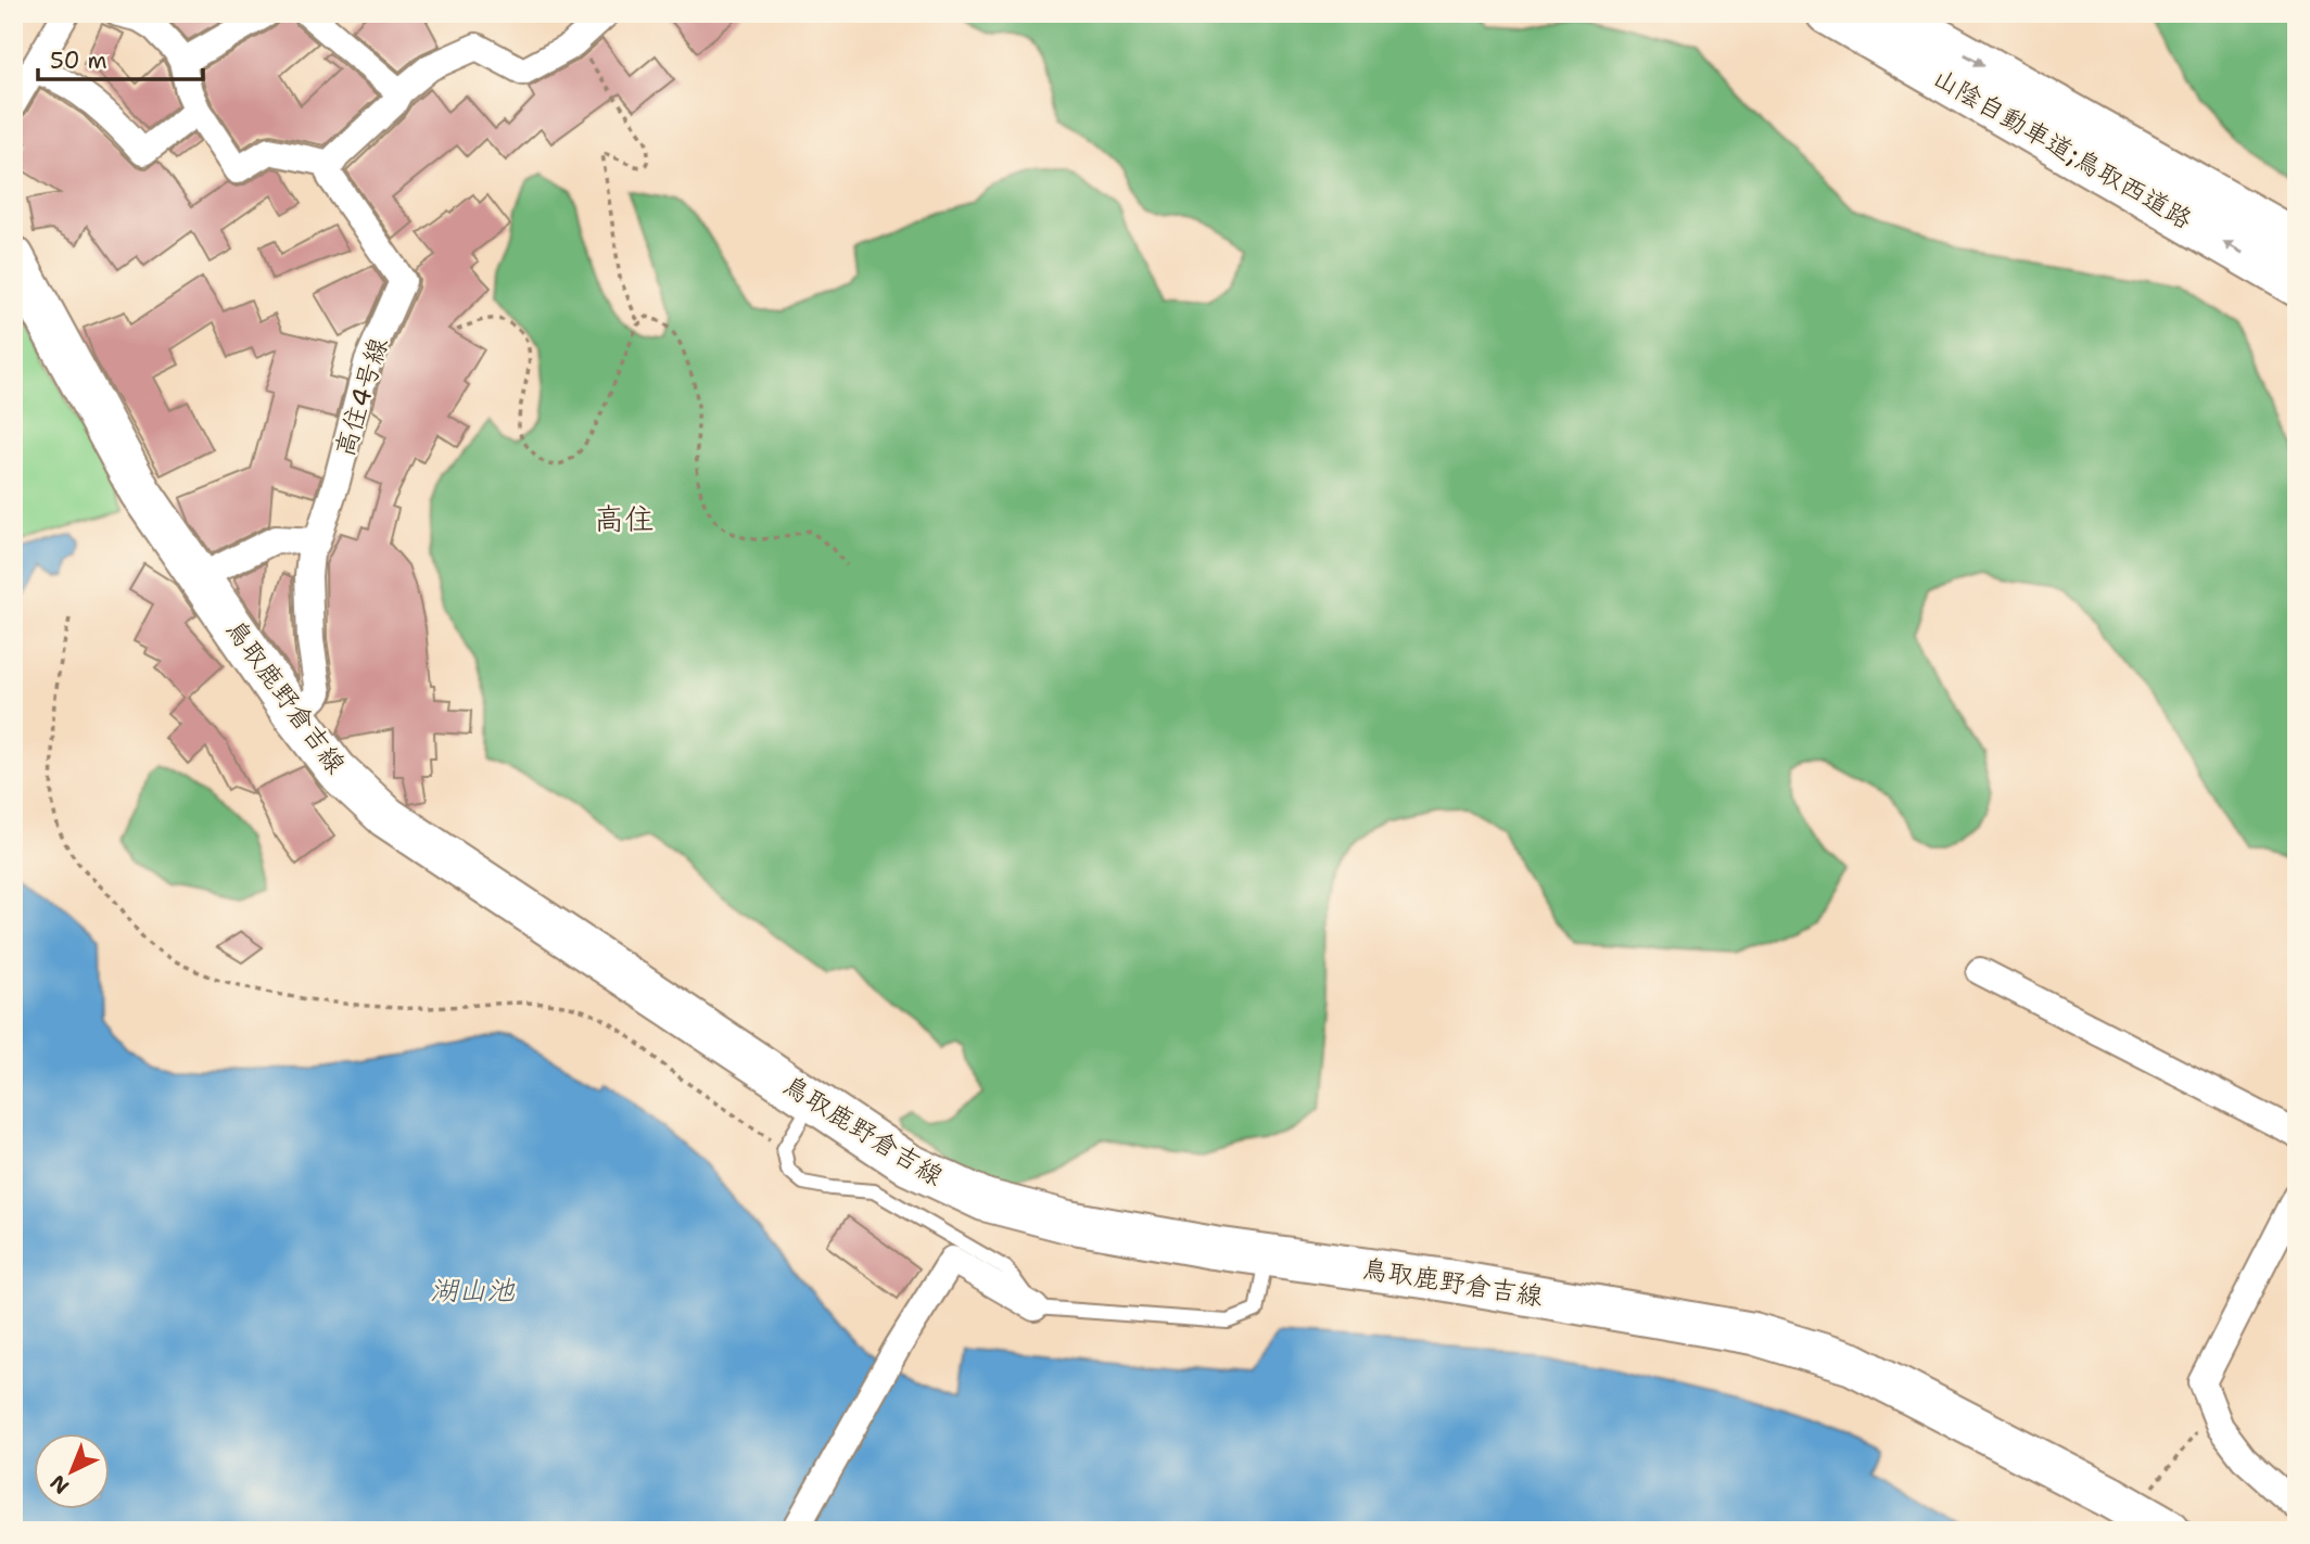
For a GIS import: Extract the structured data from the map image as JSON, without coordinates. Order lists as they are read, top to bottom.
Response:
{
  "streets": {
    "main road": ["山陰自動車道;鳥取西道路", "鳥取鹿野倉吉線"],
    "street": ["高住4号線"]
  },
  "crossings": [
    ["高住4号線", "鳥取鹿野倉吉線"]
  ],
  "districts": ["高住"],
  "water": ["湖山池"],
  "scale_bar": "50 m",
  "north": "bottom left"
}
